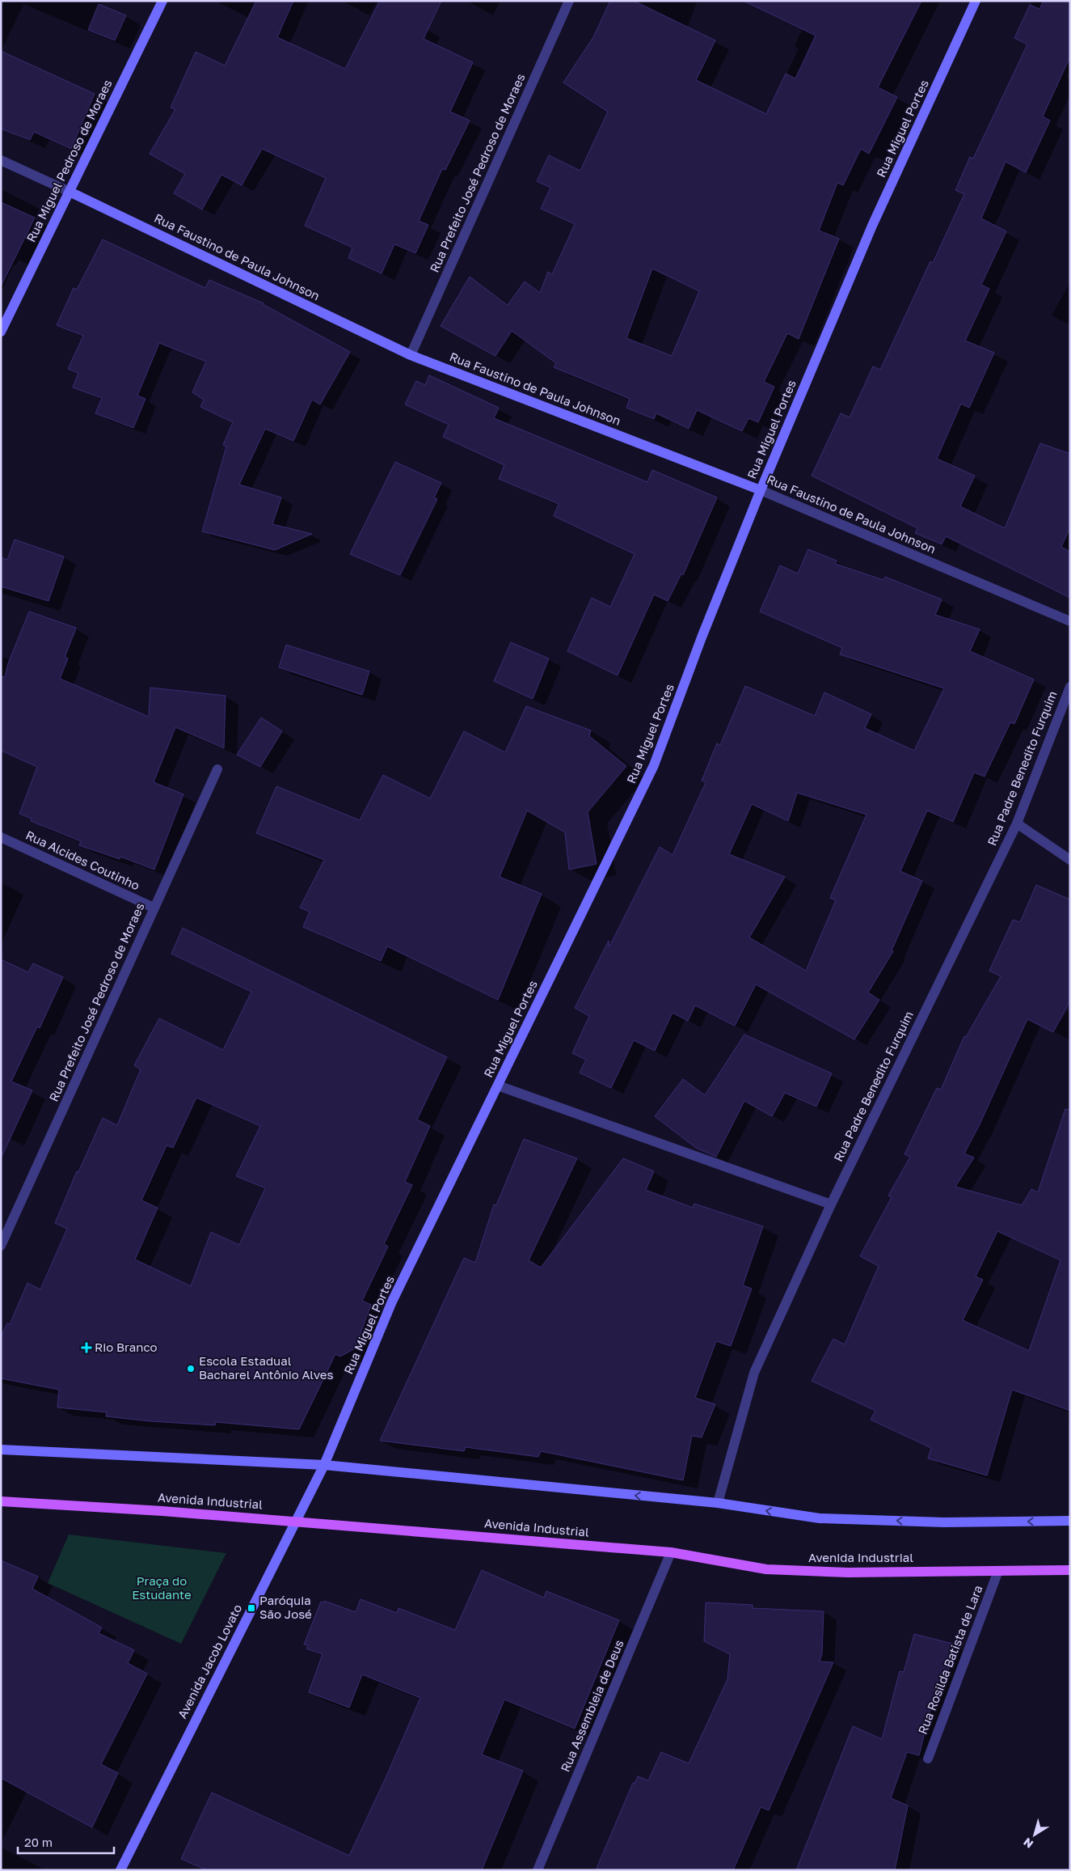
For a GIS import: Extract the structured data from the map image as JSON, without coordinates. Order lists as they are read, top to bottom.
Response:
{
  "streets": {
    "main road": ["Avenida Industrial"],
    "street": [
      "Rua Miguel Portes",
      "Rua Miguel Pedroso de Moraes",
      "Rua Prefeito José Pedroso de Moraes",
      "Rua Faustino de Paula Johnson",
      "Rua Padre Benedito Furquim",
      "Rua Alcides Coutinho",
      "Rua Rosilda Batista de Lara",
      "Avenida Jacob Lovato",
      "Rua Assembleia de Deus"
    ]
  },
  "crossings": [
    ["Rua Miguel Portes", "Rua Faustino de Paula Johnson"],
    ["Rua Miguel Portes", "Avenida Jacob Lovato"],
    ["Rua Miguel Pedroso de Moraes", "Rua Faustino de Paula Johnson"],
    ["Rua Prefeito José Pedroso de Moraes", "Rua Faustino de Paula Johnson"],
    ["Rua Prefeito José Pedroso de Moraes", "Rua Alcides Coutinho"],
    ["Avenida Industrial", "Rua Rosilda Batista de Lara"],
    ["Avenida Industrial", "Avenida Jacob Lovato"],
    ["Avenida Industrial", "Rua Assembleia de Deus"]
  ],
  "parks": ["Praça do Estudante"],
  "places": {
    "health": ["Rio Branco"],
    "other": ["Escola Estadual Bacharel Antônio Alves"],
    "transit": ["Paróquia São José"]
  },
  "scale_bar": "20 m",
  "north": "bottom left"
}
